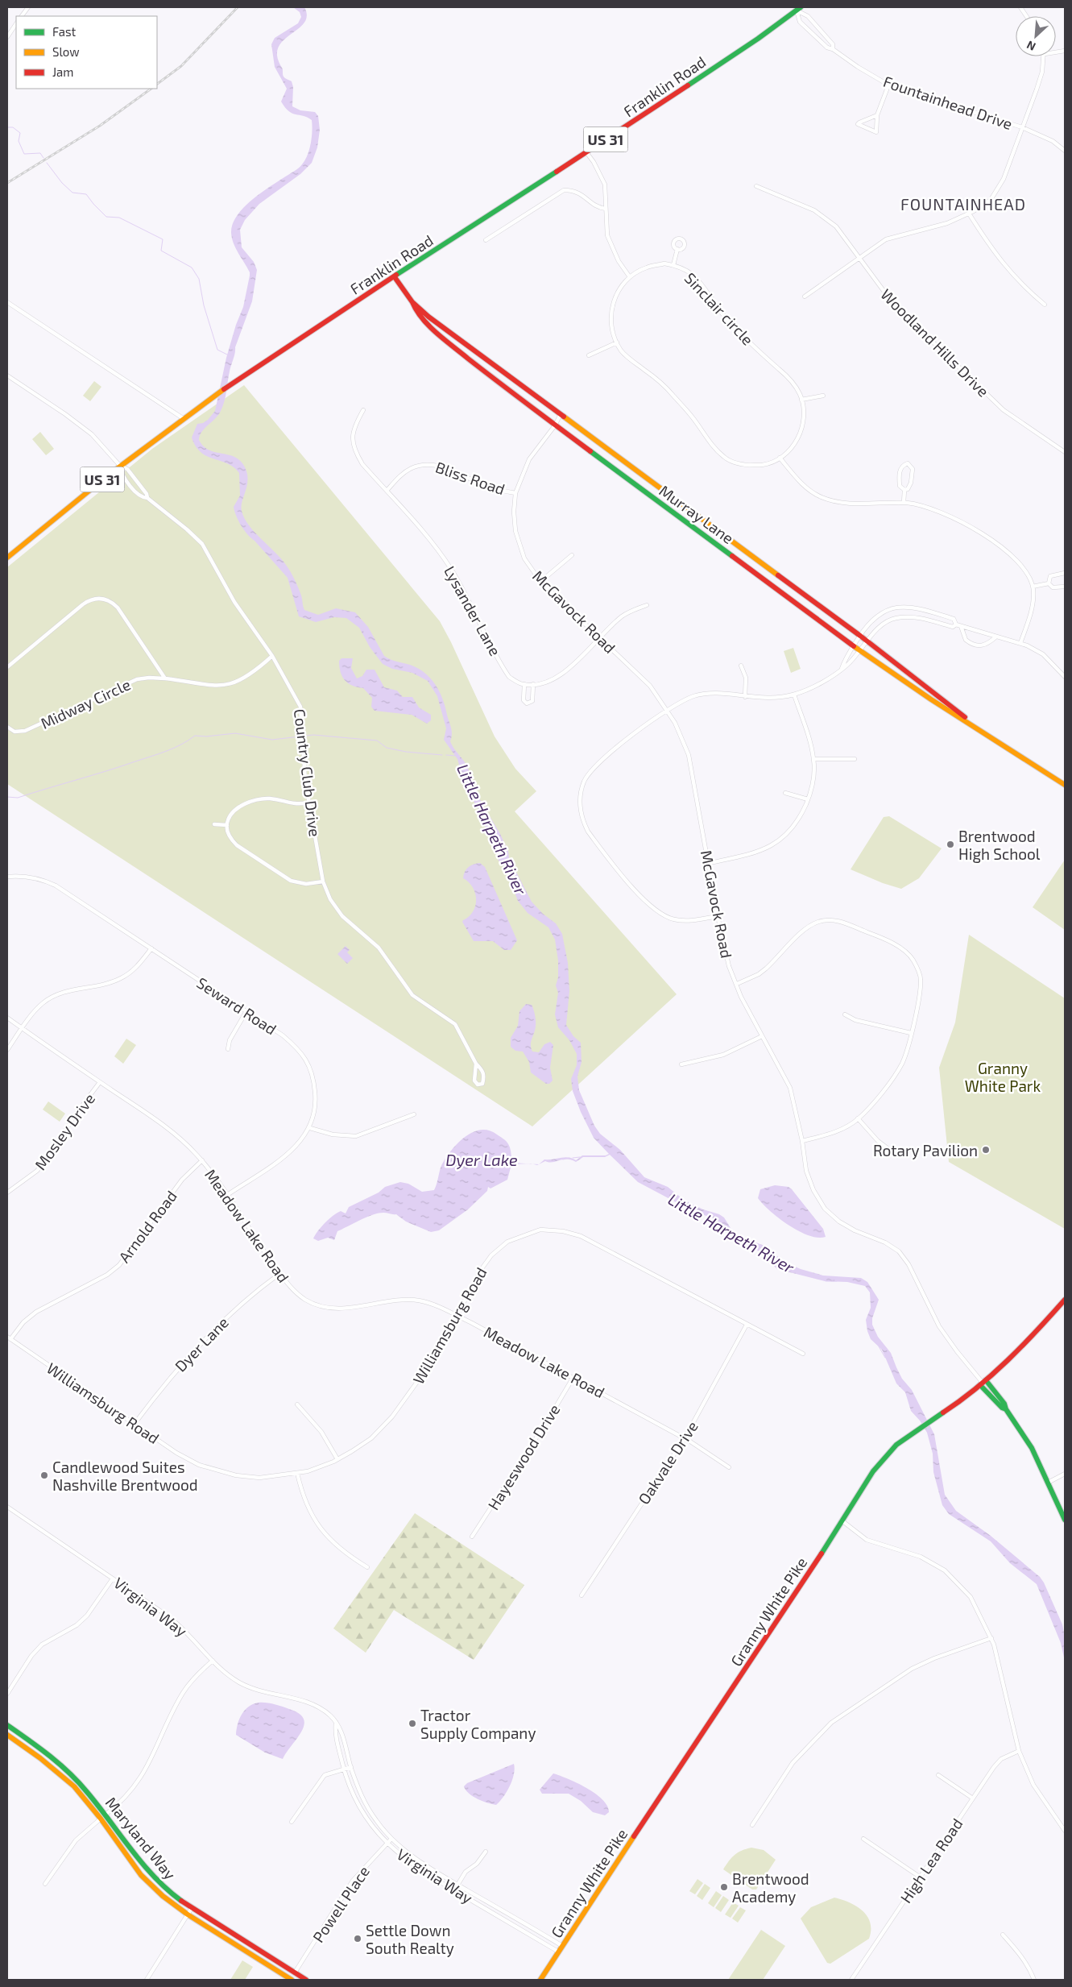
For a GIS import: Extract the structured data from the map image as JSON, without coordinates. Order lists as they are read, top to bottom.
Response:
{
  "streets": {
    "main road": [
      "Franklin Road",
      "US 31",
      "Murray Lane",
      "Granny White Pike",
      "Maryland Way"
    ],
    "street": [
      "Fountainhead Drive",
      "Sinclair circle",
      "Woodland Hills Drive",
      "Bliss Road",
      "Lysander Lane",
      "McGavock Road",
      "Midway Circle",
      "Country Club Drive",
      "Seward Road",
      "Mosley Drive",
      "Meadow Lake Road",
      "Arnold Road",
      "Williamsburg Road",
      "Dyer Lane",
      "Hayeswood Drive",
      "Oakvale Drive",
      "Virginia Way",
      "High Lea Road",
      "Powell Place"
    ]
  },
  "crossings": [
    ["Franklin Road", "Fountainhead Drive"],
    ["Franklin Road", "Murray Lane"],
    ["Franklin Road", "Country Club Drive"],
    ["Bliss Road", "Lysander Lane"],
    ["Bliss Road", "McGavock Road"],
    ["Murray Lane", "McGavock Road"],
    ["Lysander Lane", "McGavock Road"],
    ["McGavock Road", "Granny White Pike"],
    ["Midway Circle", "Country Club Drive"],
    ["Seward Road", "Meadow Lake Road"],
    ["Mosley Drive", "Meadow Lake Road"],
    ["Meadow Lake Road", "Arnold Road"],
    ["Meadow Lake Road", "Williamsburg Road"],
    ["Meadow Lake Road", "Dyer Lane"],
    ["Meadow Lake Road", "Hayeswood Drive"],
    ["Meadow Lake Road", "Oakvale Drive"],
    ["Arnold Road", "Williamsburg Road"],
    ["Williamsburg Road", "Dyer Lane"],
    ["Williamsburg Road", "Oakvale Drive"],
    ["Virginia Way", "Granny White Pike"],
    ["Virginia Way", "Powell Place"],
    ["Maryland Way", "Powell Place"]
  ],
  "districts": ["FOUNTAINHEAD"],
  "water": ["Little Harpeth River", "Dyer Lake"],
  "parks": ["Granny White Park"],
  "places": [
    "Brentwood High School",
    "Rotary Pavilion",
    "Candlewood Suites Nashville Brentwood",
    "Tractor Supply Company",
    "Brentwood Academy",
    "Settle Down South Realty"
  ],
  "legend": ["Fast", "Slow", "Jam"],
  "north": "bottom left"
}
